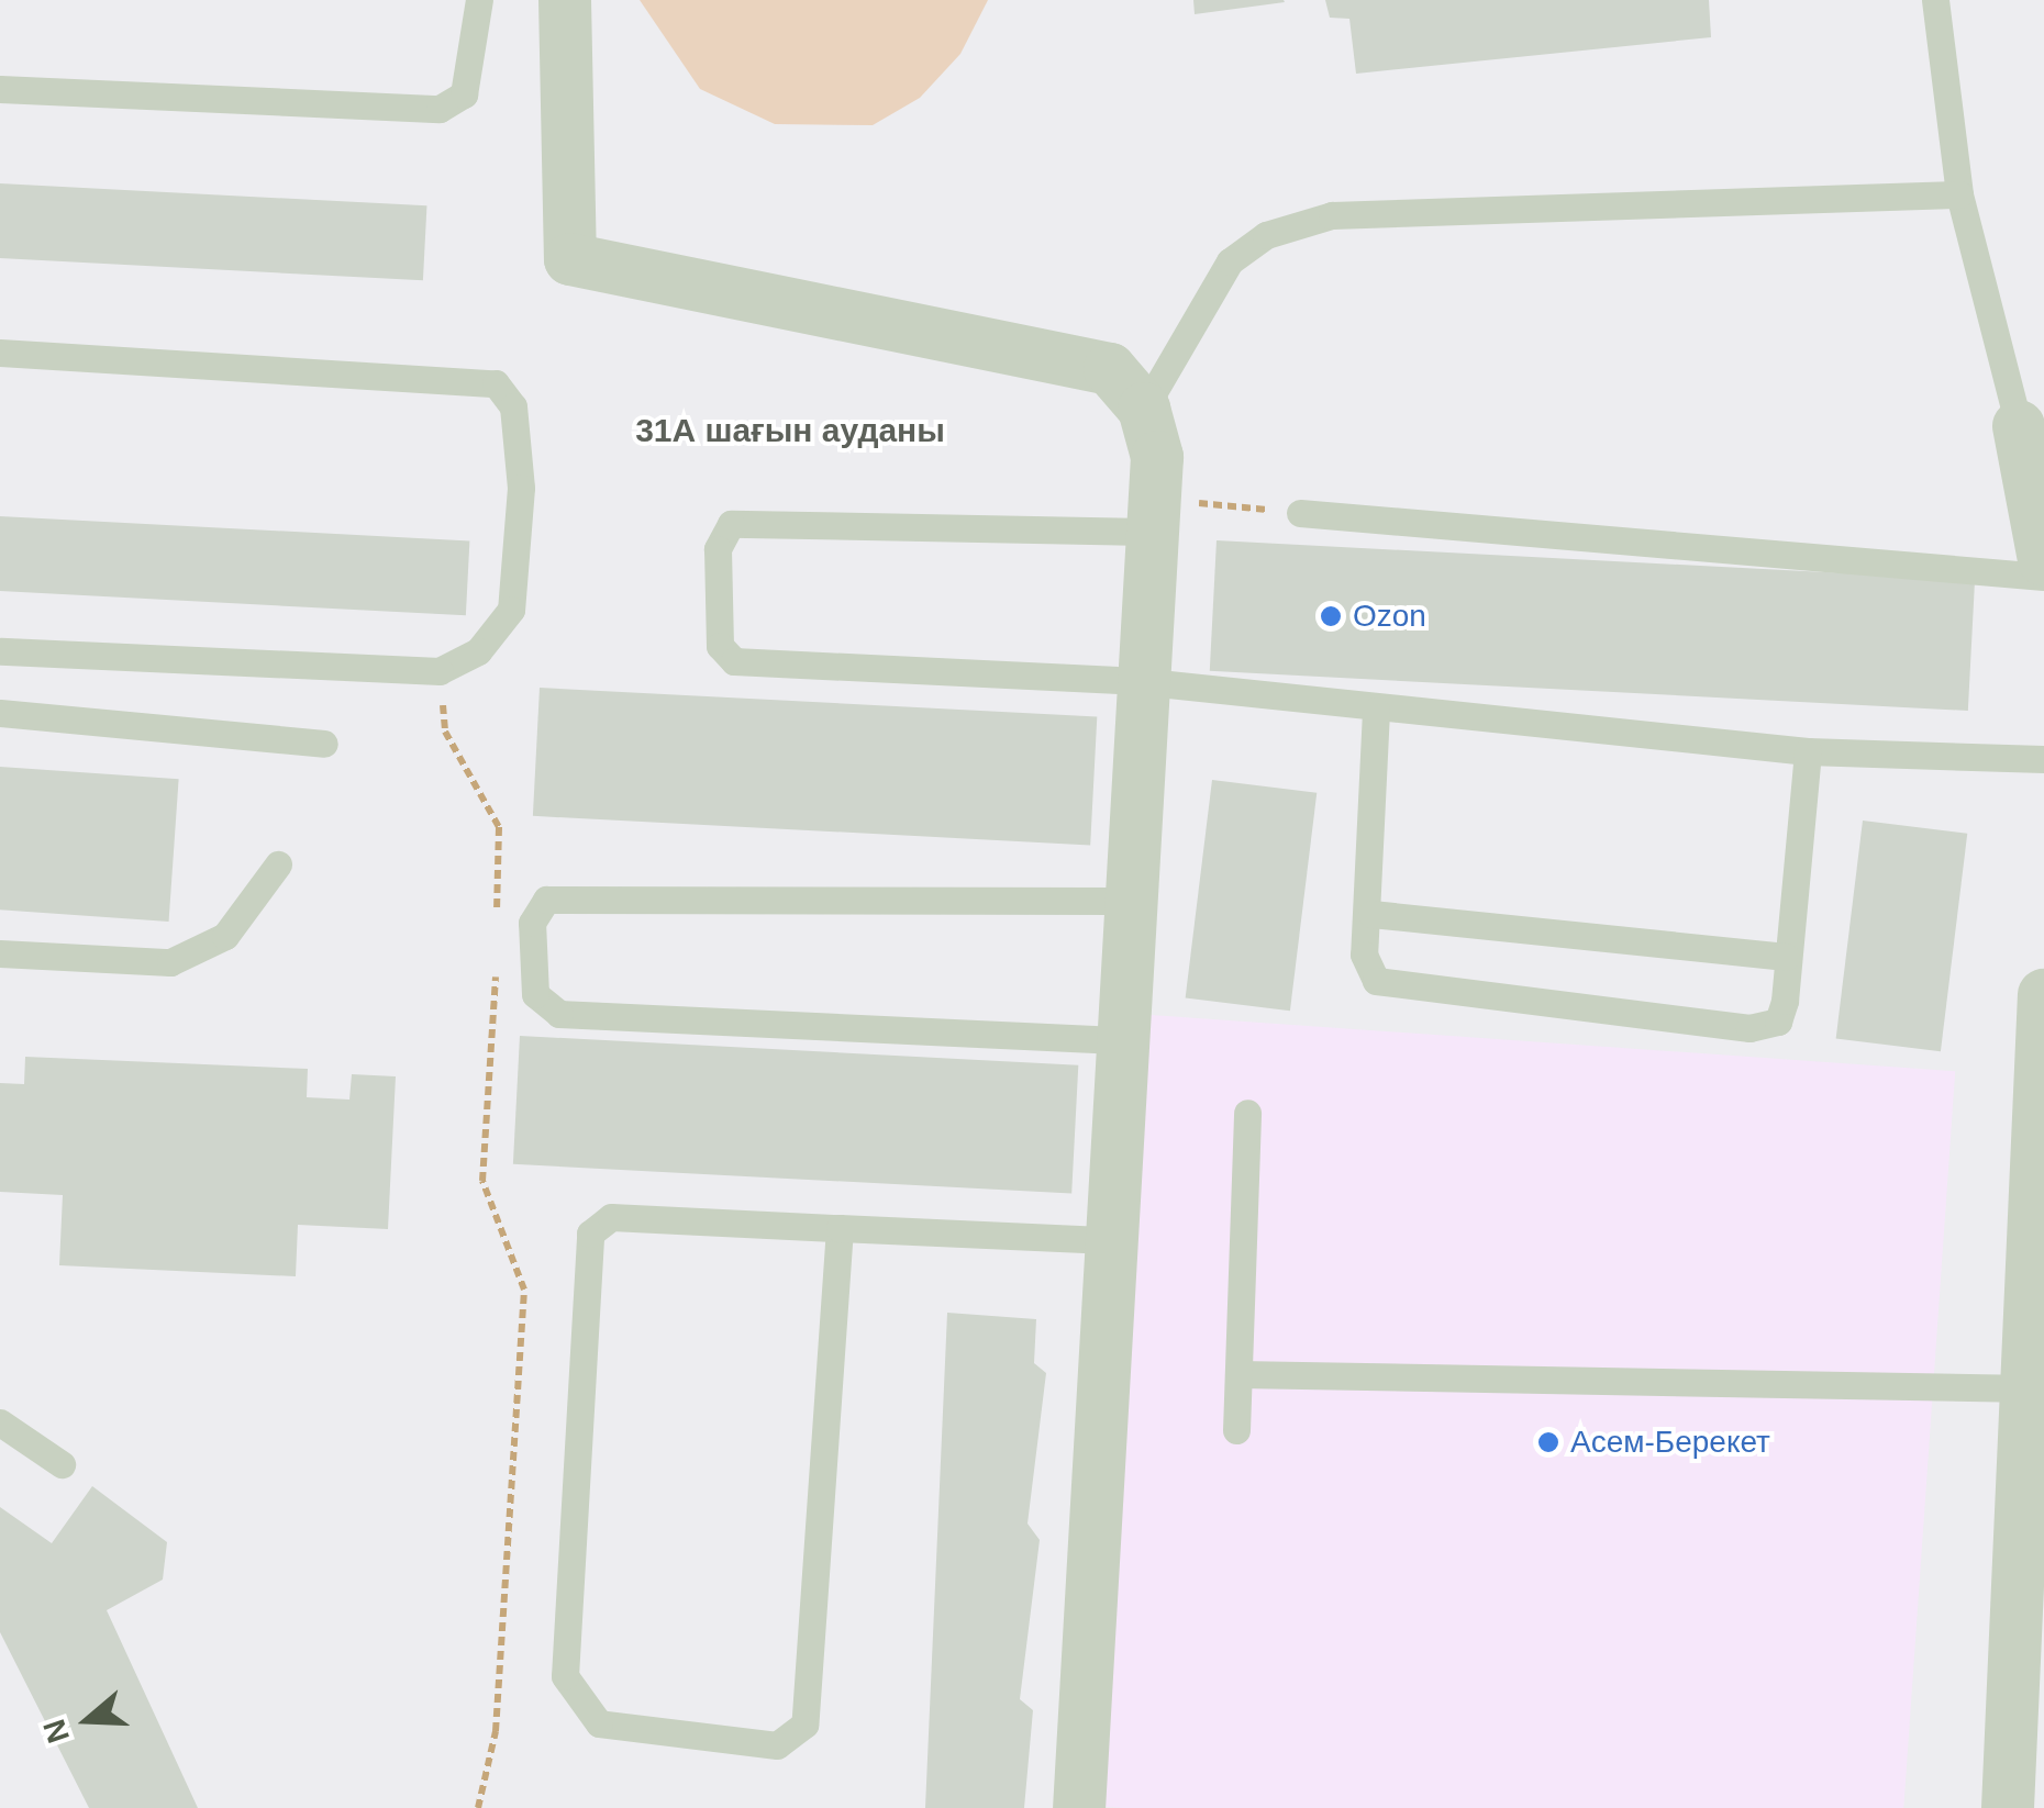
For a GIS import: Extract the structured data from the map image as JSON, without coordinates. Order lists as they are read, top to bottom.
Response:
{
  "districts": ["31А шағын ауданы"],
  "places": ["Ozon", "Асем-Берекет"],
  "north": "left"
}
